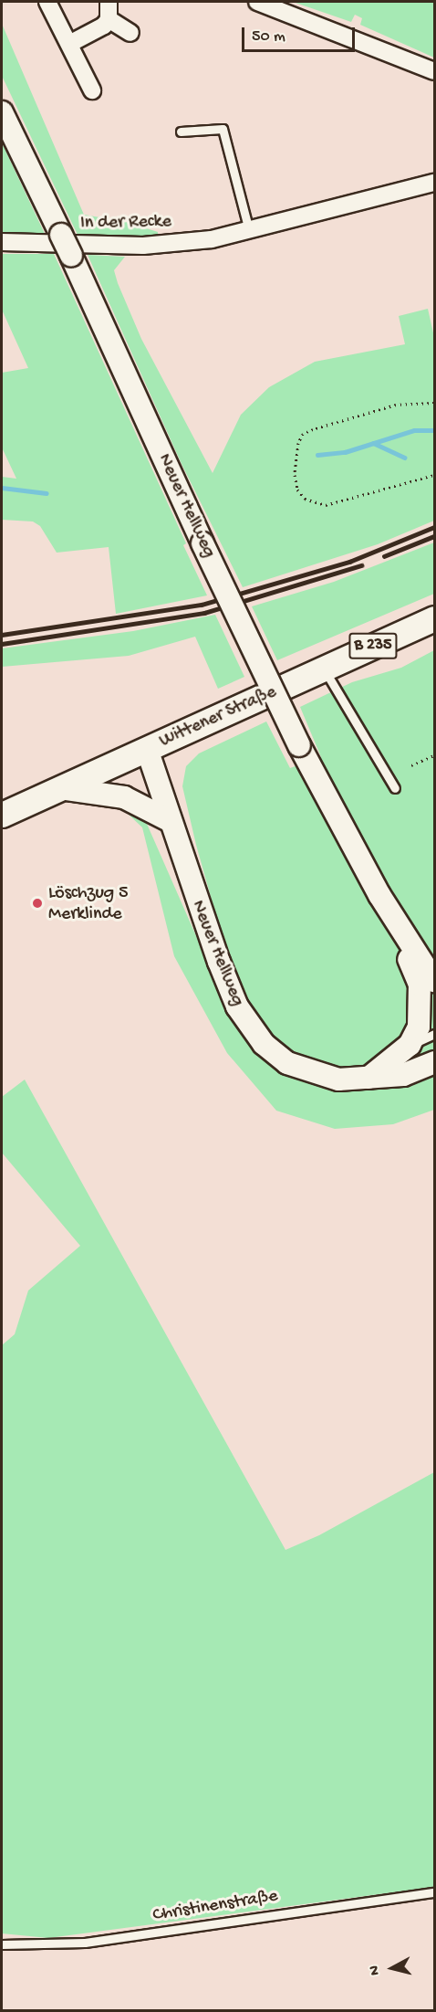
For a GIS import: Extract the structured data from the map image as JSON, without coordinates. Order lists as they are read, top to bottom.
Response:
{
  "streets": {
    "main road": ["Neuer Hellweg", "B 235", "Wittener Straße"],
    "street": ["In der Recke"],
    "lane": ["Christinenstraße"]
  },
  "crossings": [
    ["Neuer Hellweg", "Wittener Straße"]
  ],
  "places": ["Löschzug 5 Merklinde"],
  "scale_bar": "50 m",
  "north": "left"
}
